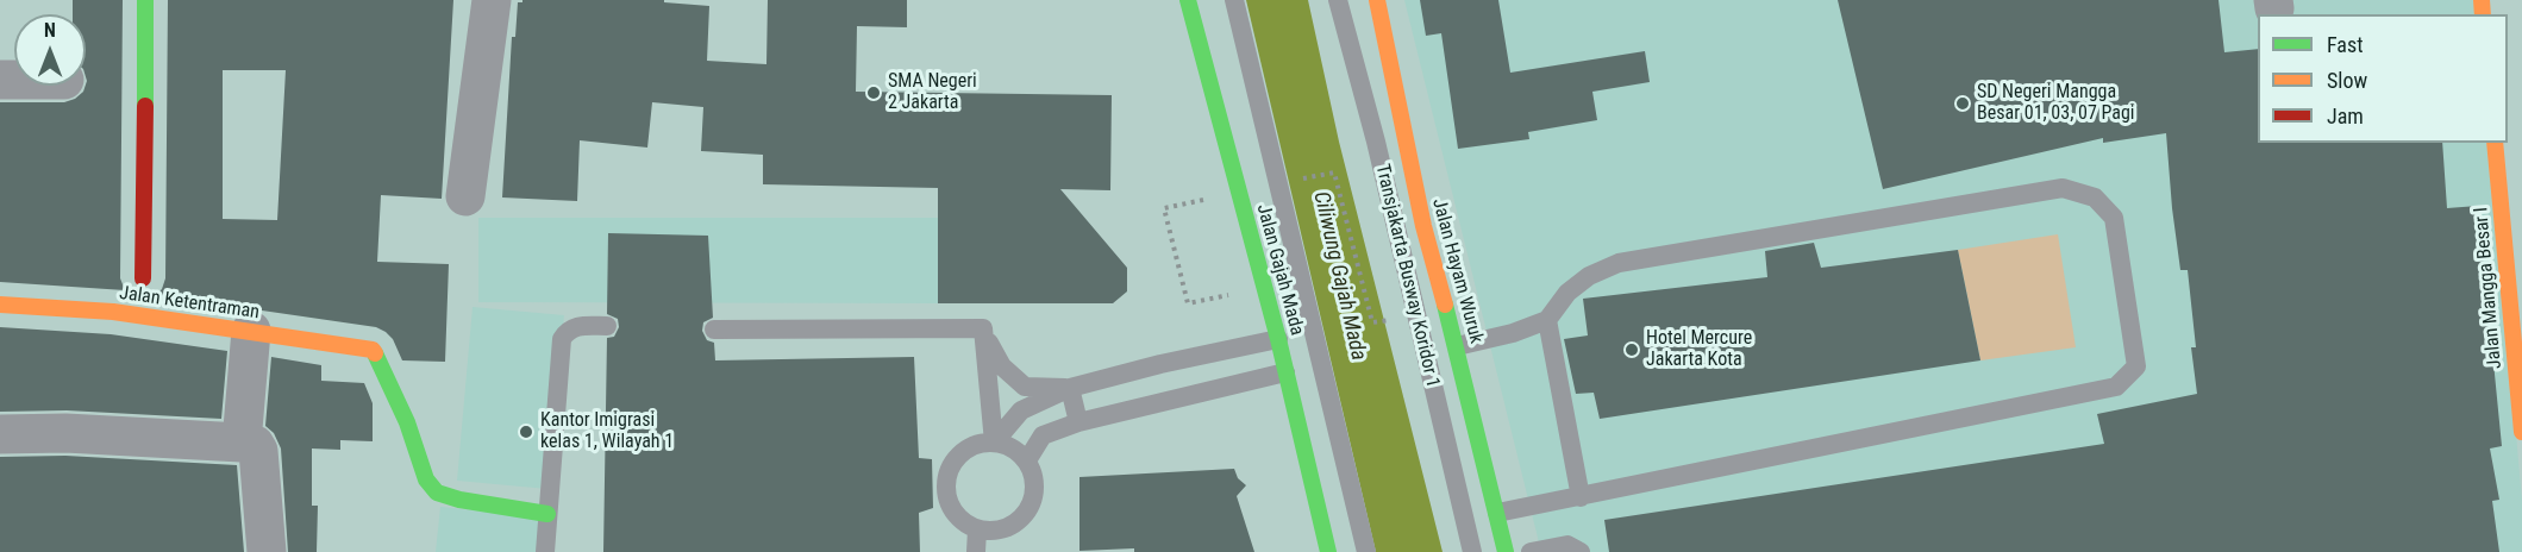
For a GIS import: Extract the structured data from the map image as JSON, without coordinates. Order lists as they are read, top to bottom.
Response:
{
  "streets": {
    "street": [
      "Jalan Gajah Mada",
      "Jalan Hayam Wuruk",
      "Jalan Mangga Besar I",
      "Jalan Ketentraman"
    ],
    "lane": ["Transjakarta Busway Koridor 1"]
  },
  "water": ["Ciliwung Gajah Mada"],
  "places": [
    "SMA Negeri 2 Jakarta",
    "SD Negeri Mangga Besar 01, 03, 07 Pagi",
    "Hotel Mercure Jakarta Kota",
    "Kantor Imigrasi kelas 1, Wilayah 1"
  ],
  "legend": ["Fast", "Slow", "Jam"],
  "north": "top"
}
